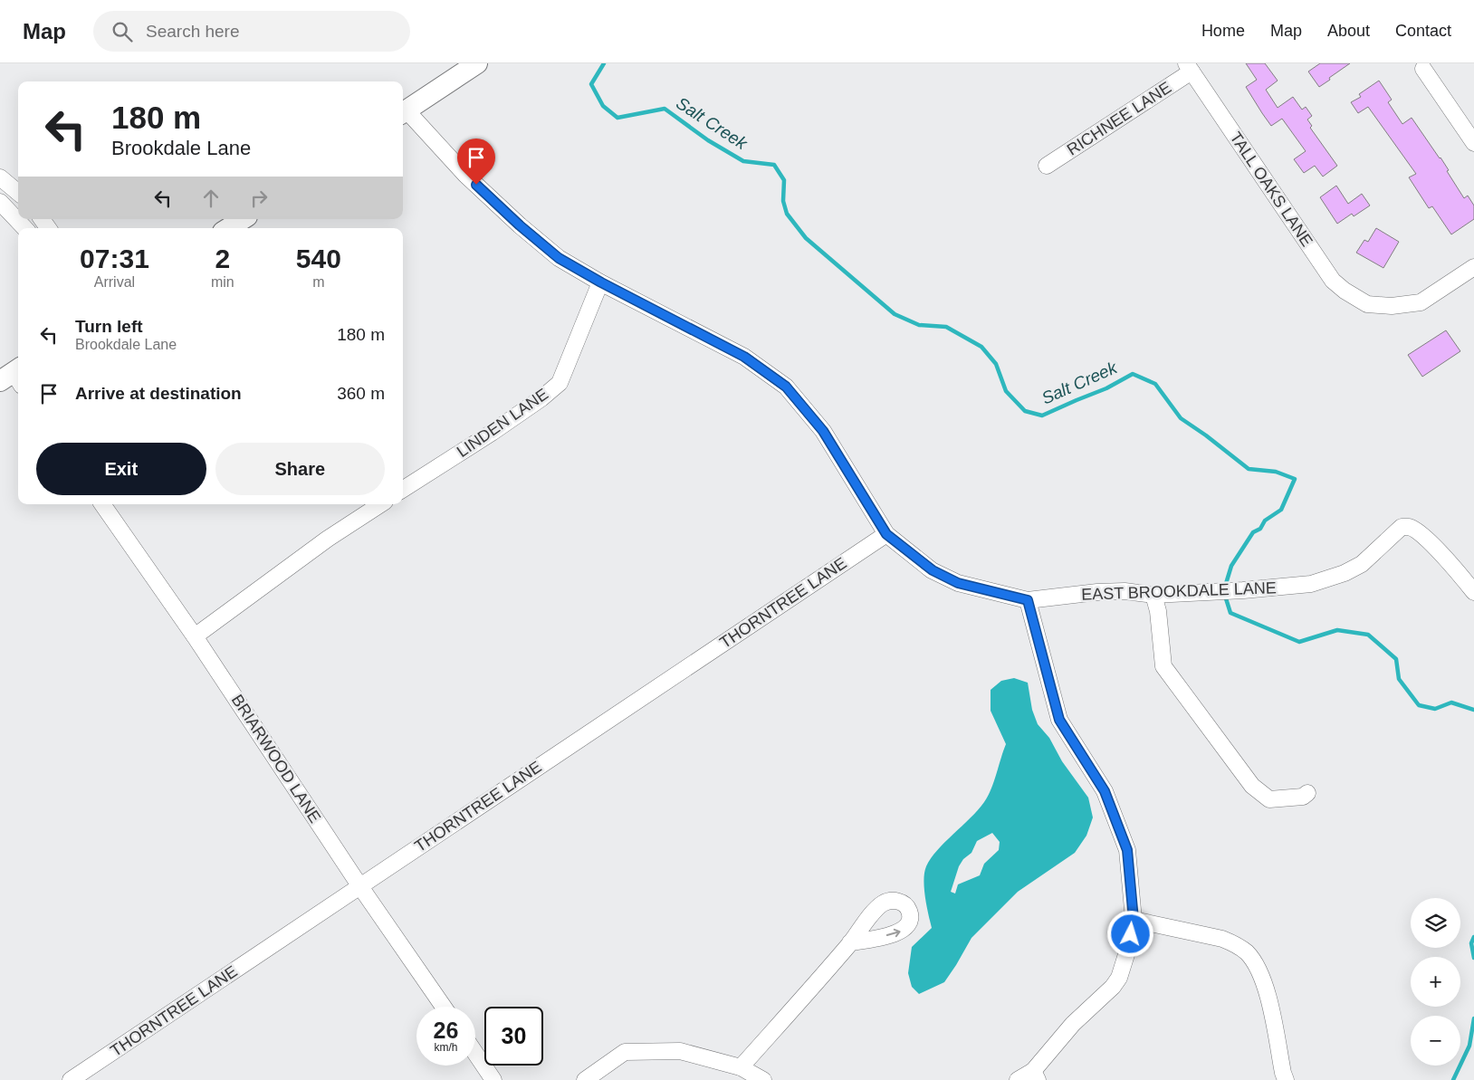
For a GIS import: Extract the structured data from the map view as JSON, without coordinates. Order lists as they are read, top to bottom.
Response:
{
  "streets": {
    "street": [
      "RICHNEE LANE",
      "TALL OAKS LANE",
      "LINDEN LANE",
      "EAST BROOKDALE LANE",
      "THORNTREE LANE",
      "BRIARWOOD LANE"
    ]
  },
  "crossings": [
    ["RICHNEE LANE", "TALL OAKS LANE"],
    ["THORNTREE LANE", "BRIARWOOD LANE"]
  ],
  "water": ["Salt Creek"],
  "page": {
    "header": "Map",
    "search": "Search here",
    "nav": [
      "Home",
      "Map",
      "About",
      "Contact"
    ],
    "turn": ["180 m", "Brookdale Lane"],
    "eta": [
      "07:31",
      "Arrival",
      "2",
      "min",
      "540",
      "m"
    ],
    "list": [
      {
        "name": "Turn left",
        "note": "Brookdale Lane",
        "value": "180 m"
      },
      {
        "name": "Arrive at destination",
        "value": "360 m"
      }
    ],
    "buttons": ["Exit", "Share"],
    "map_buttons": ["+", "−"],
    "speed": "26 km/h",
    "limit": "30"
  }
}
